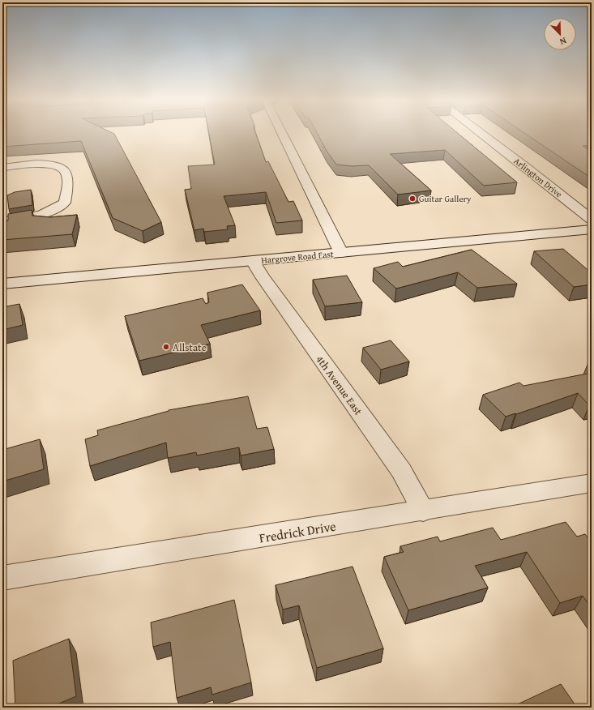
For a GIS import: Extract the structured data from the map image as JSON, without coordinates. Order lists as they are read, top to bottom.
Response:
{
  "streets": {
    "street": [
      "Arlington Drive",
      "Hargrove Road East",
      "4th Avenue East",
      "Fredrick Drive"
    ]
  },
  "crossings": [
    ["Hargrove Road East", "4th Avenue East"],
    ["4th Avenue East", "Fredrick Drive"]
  ],
  "places": ["Guitar Gallery", "Allstate"],
  "north": "bottom right"
}
